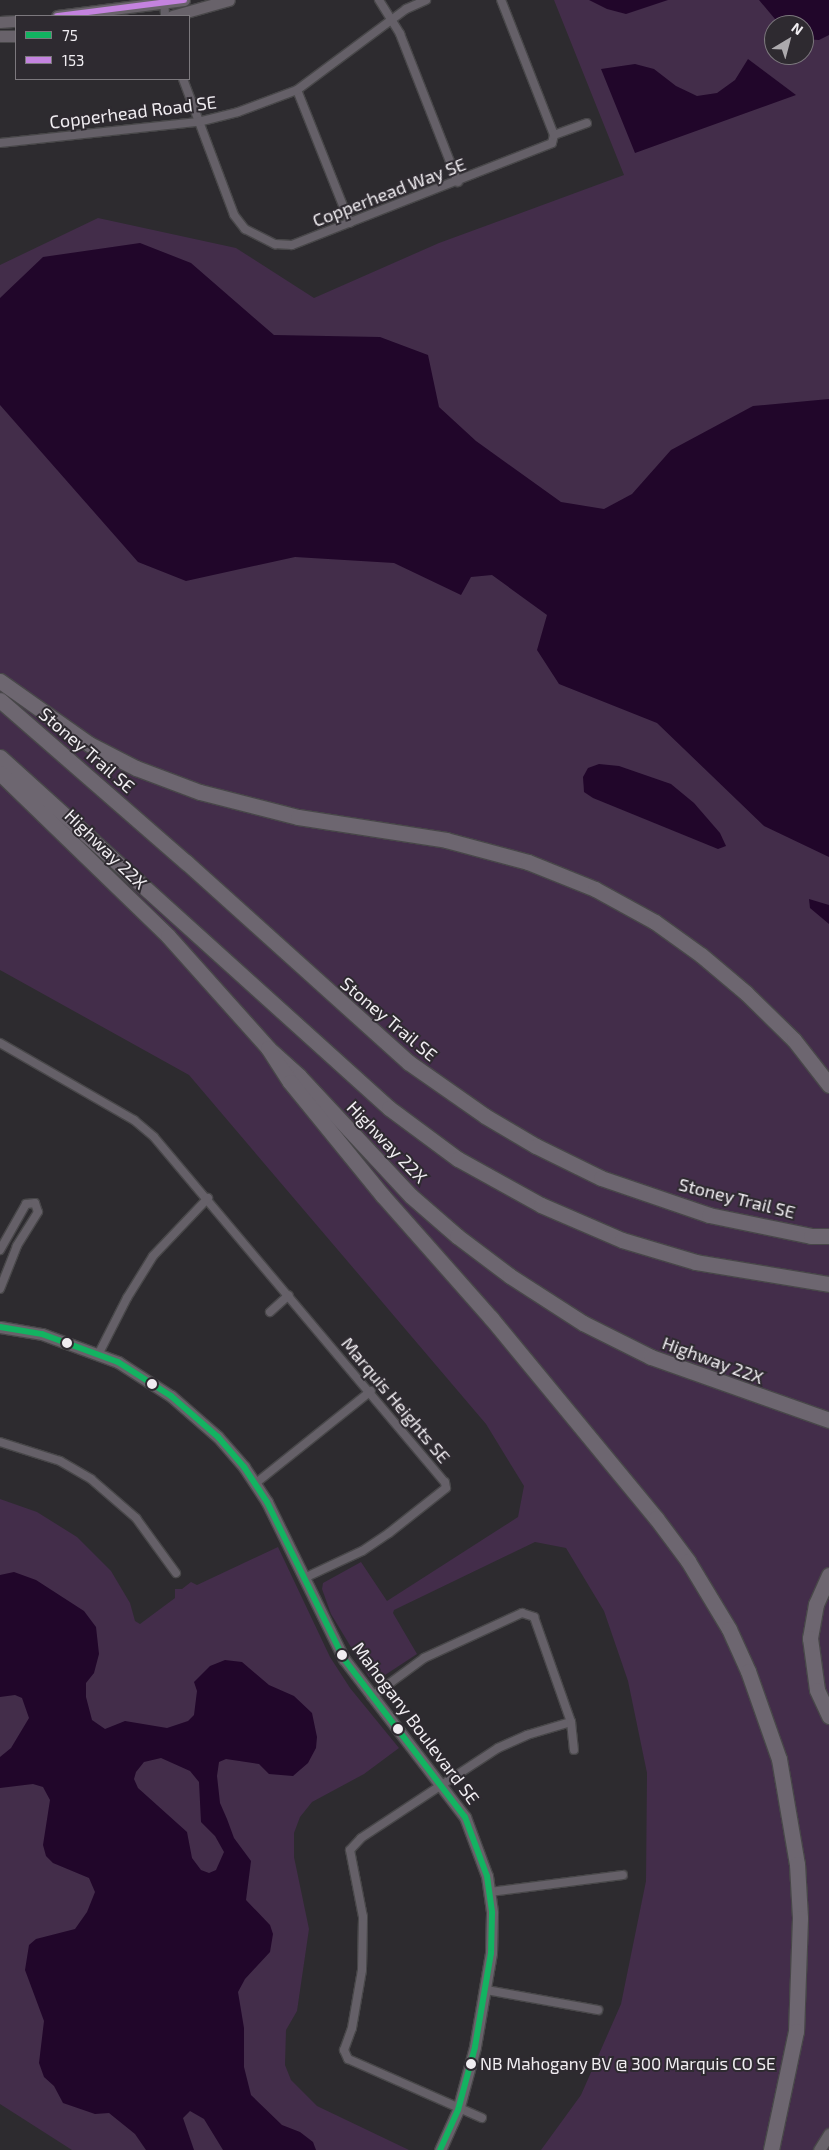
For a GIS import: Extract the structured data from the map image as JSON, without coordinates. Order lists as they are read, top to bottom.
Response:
{
  "streets": {
    "highway": ["Stoney Trail SE", "Highway 22X"],
    "street": [
      "Copperhead Road SE",
      "Copperhead Way SE",
      "Marquis Heights SE",
      "Mahogany Boulevard SE"
    ]
  },
  "crossings": [
    ["Copperhead Road SE", "Copperhead Way SE"],
    ["Marquis Heights SE", "Mahogany Boulevard SE"]
  ],
  "places": ["NB Mahogany BV @ 300 Marquis CO SE"],
  "lines": ["transit line 153", "transit line 75"],
  "legend": ["75", "153"],
  "north": "top right"
}
